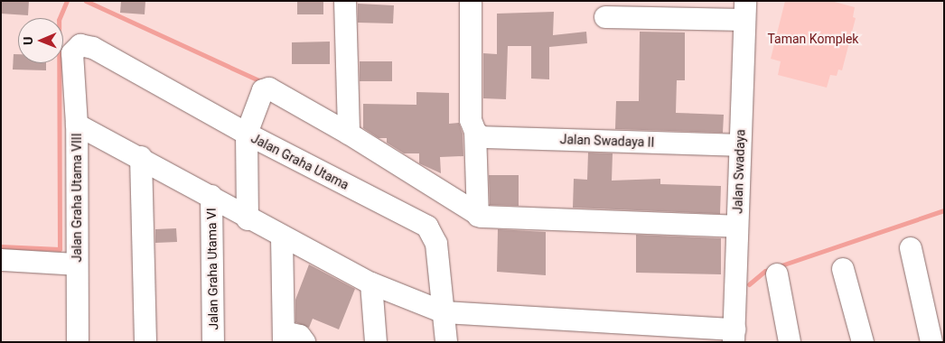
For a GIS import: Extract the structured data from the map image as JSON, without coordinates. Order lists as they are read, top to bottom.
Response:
{
  "streets": {
    "street": [
      "Jalan Swadaya II",
      "Jalan Graha Utama",
      "Jalan Swadaya",
      "Jalan Graha Utama VIII",
      "Jalan Graha Utama VI"
    ]
  },
  "crossings": [
    ["Jalan Swadaya II", "Jalan Swadaya"],
    ["Jalan Graha Utama", "Jalan Graha Utama VIII"]
  ],
  "parks": ["Taman Komplek"],
  "north": "left"
}
